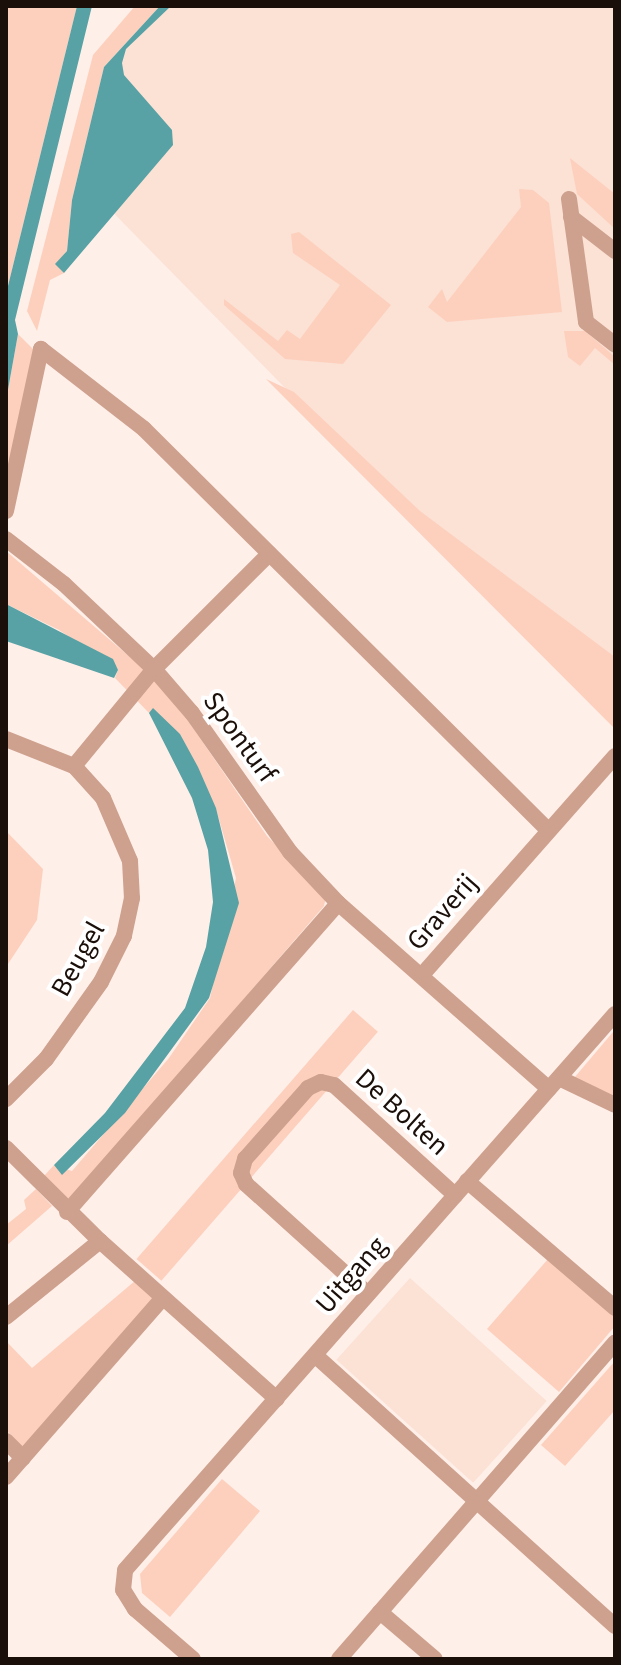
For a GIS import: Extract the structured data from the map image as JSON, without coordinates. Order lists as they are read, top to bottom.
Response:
{
  "streets": {
    "street": [
      "Sponturf",
      "Graverij",
      "Beugel",
      "De Bolten",
      "Uitgang"
    ]
  },
  "crossings": [
    ["Sponturf", "Graverij"],
    ["Graverij", "Uitgang"],
    ["De Bolten", "Uitgang"]
  ]
}
